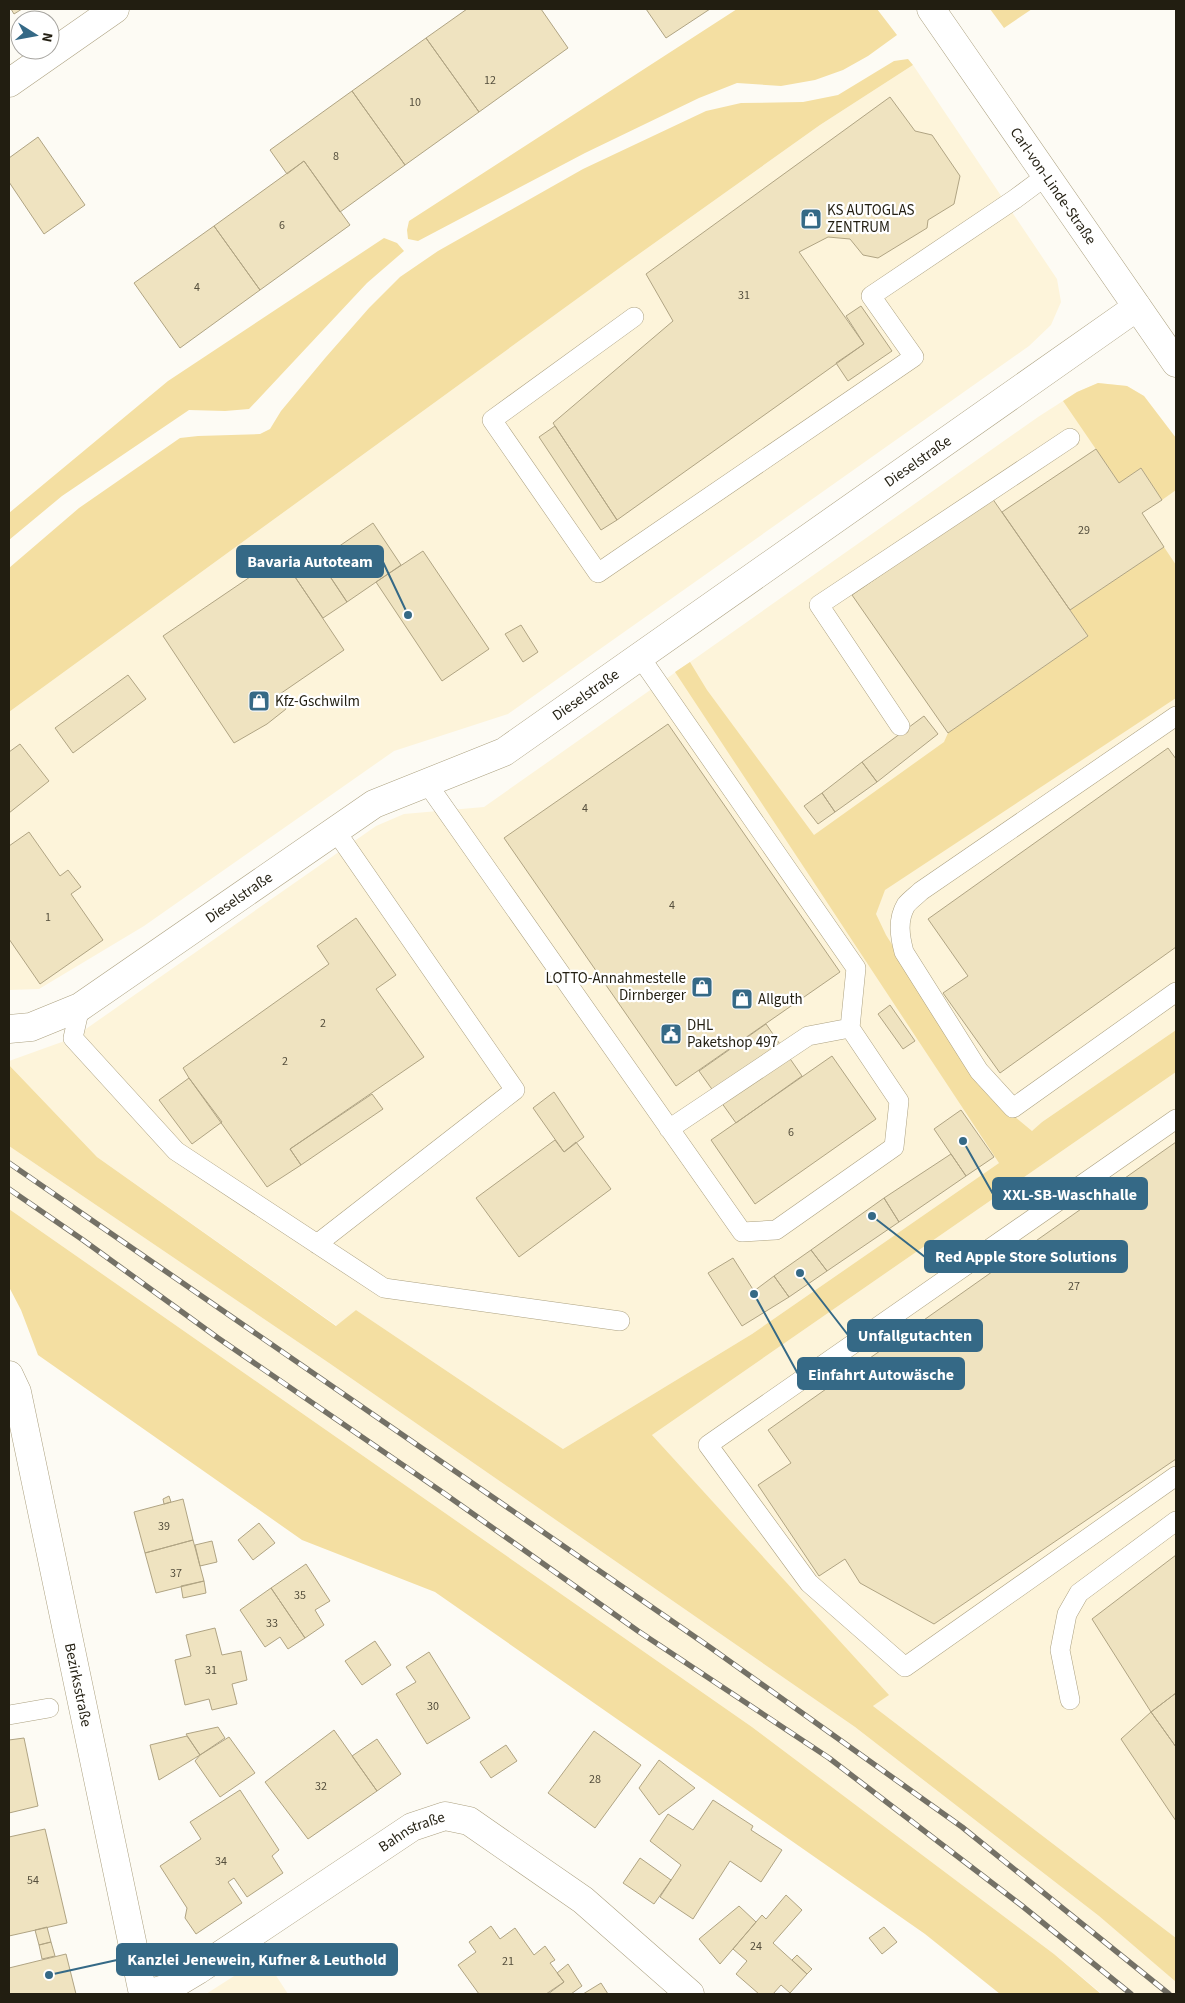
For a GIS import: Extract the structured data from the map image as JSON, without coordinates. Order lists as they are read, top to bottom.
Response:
{
  "streets": {
    "street": [
      "Carl-von-Linde-Straße",
      "Dieselstraße",
      "Bezirksstraße",
      "Bahnstraße"
    ]
  },
  "crossings": [
    ["Carl-von-Linde-Straße", "Dieselstraße"]
  ],
  "places": {
    "shop": [
      "KS AUTOGLAS ZENTRUM",
      "Kfz-Gschwilm",
      "LOTTO-Annahmestelle Dirnberger",
      "Allguth"
    ],
    "other": [
      "Bavaria Autoteam",
      "XXL-SB-Waschhalle",
      "Red Apple Store Solutions",
      "Unfallgutachten",
      "Einfahrt Autowäsche",
      "Kanzlei Jenewein, Kufner & Leuthold"
    ],
    "public building": ["DHL Paketshop 497"]
  },
  "house_numbers": [
    "12",
    "10",
    "8",
    "6",
    "4",
    "31",
    "29",
    "4",
    "4",
    "1",
    "2",
    "2",
    "6",
    "27",
    "39",
    "37",
    "35",
    "33",
    "31",
    "30",
    "28",
    "32",
    "34",
    "54",
    "24",
    "21"
  ],
  "north": "right"
}
